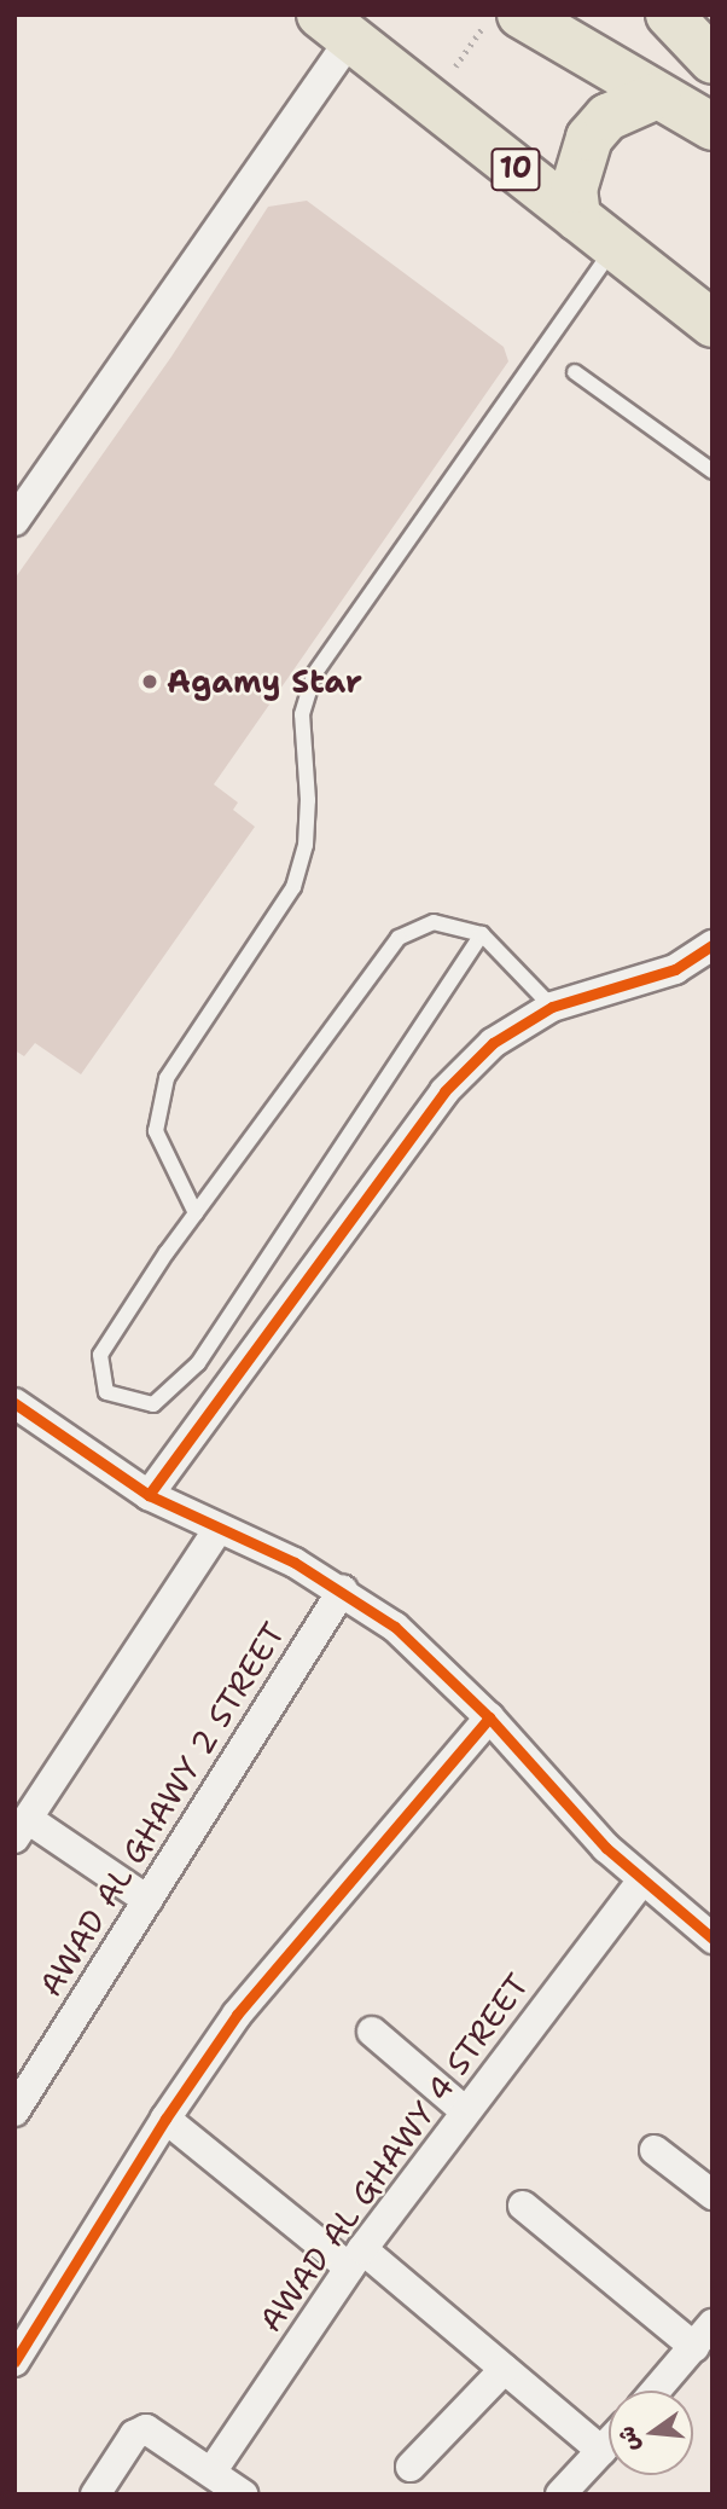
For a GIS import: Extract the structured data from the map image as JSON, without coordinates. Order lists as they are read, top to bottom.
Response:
{
  "streets": {
    "main road": ["10"],
    "street": ["AWAD AL GHAWY 2 STREET", "AWAD AL GHAWY 4 STREET"]
  },
  "places": ["Agamy Star"],
  "north": "left"
}
